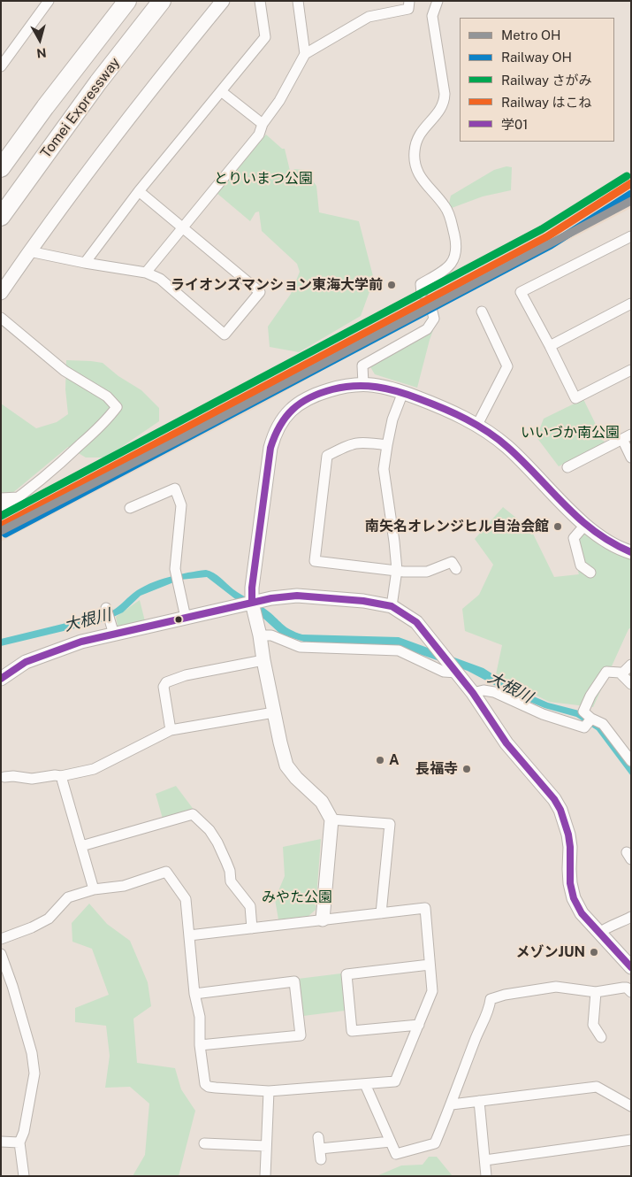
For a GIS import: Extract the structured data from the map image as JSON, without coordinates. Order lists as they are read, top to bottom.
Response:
{
  "streets": {
    "highway": ["Tomei Expressway"]
  },
  "water": ["大根川"],
  "parks": ["とりいまつ公園", "いいづか南公園", "みやた公園"],
  "places": [
    "ライオンズマンション東海大学前",
    "南矢名オレンジヒル自治会館",
    "A",
    "長福寺",
    "メゾンJUN"
  ],
  "lines": [
    "rail line さがみ",
    "rail line はこね",
    "rail line OH",
    "metro line OH",
    "transit line 学01"
  ],
  "legend": [
    "Metro OH",
    "Railway OH",
    "Railway さがみ",
    "Railway はこね",
    "学01"
  ],
  "north": "bottom"
}
